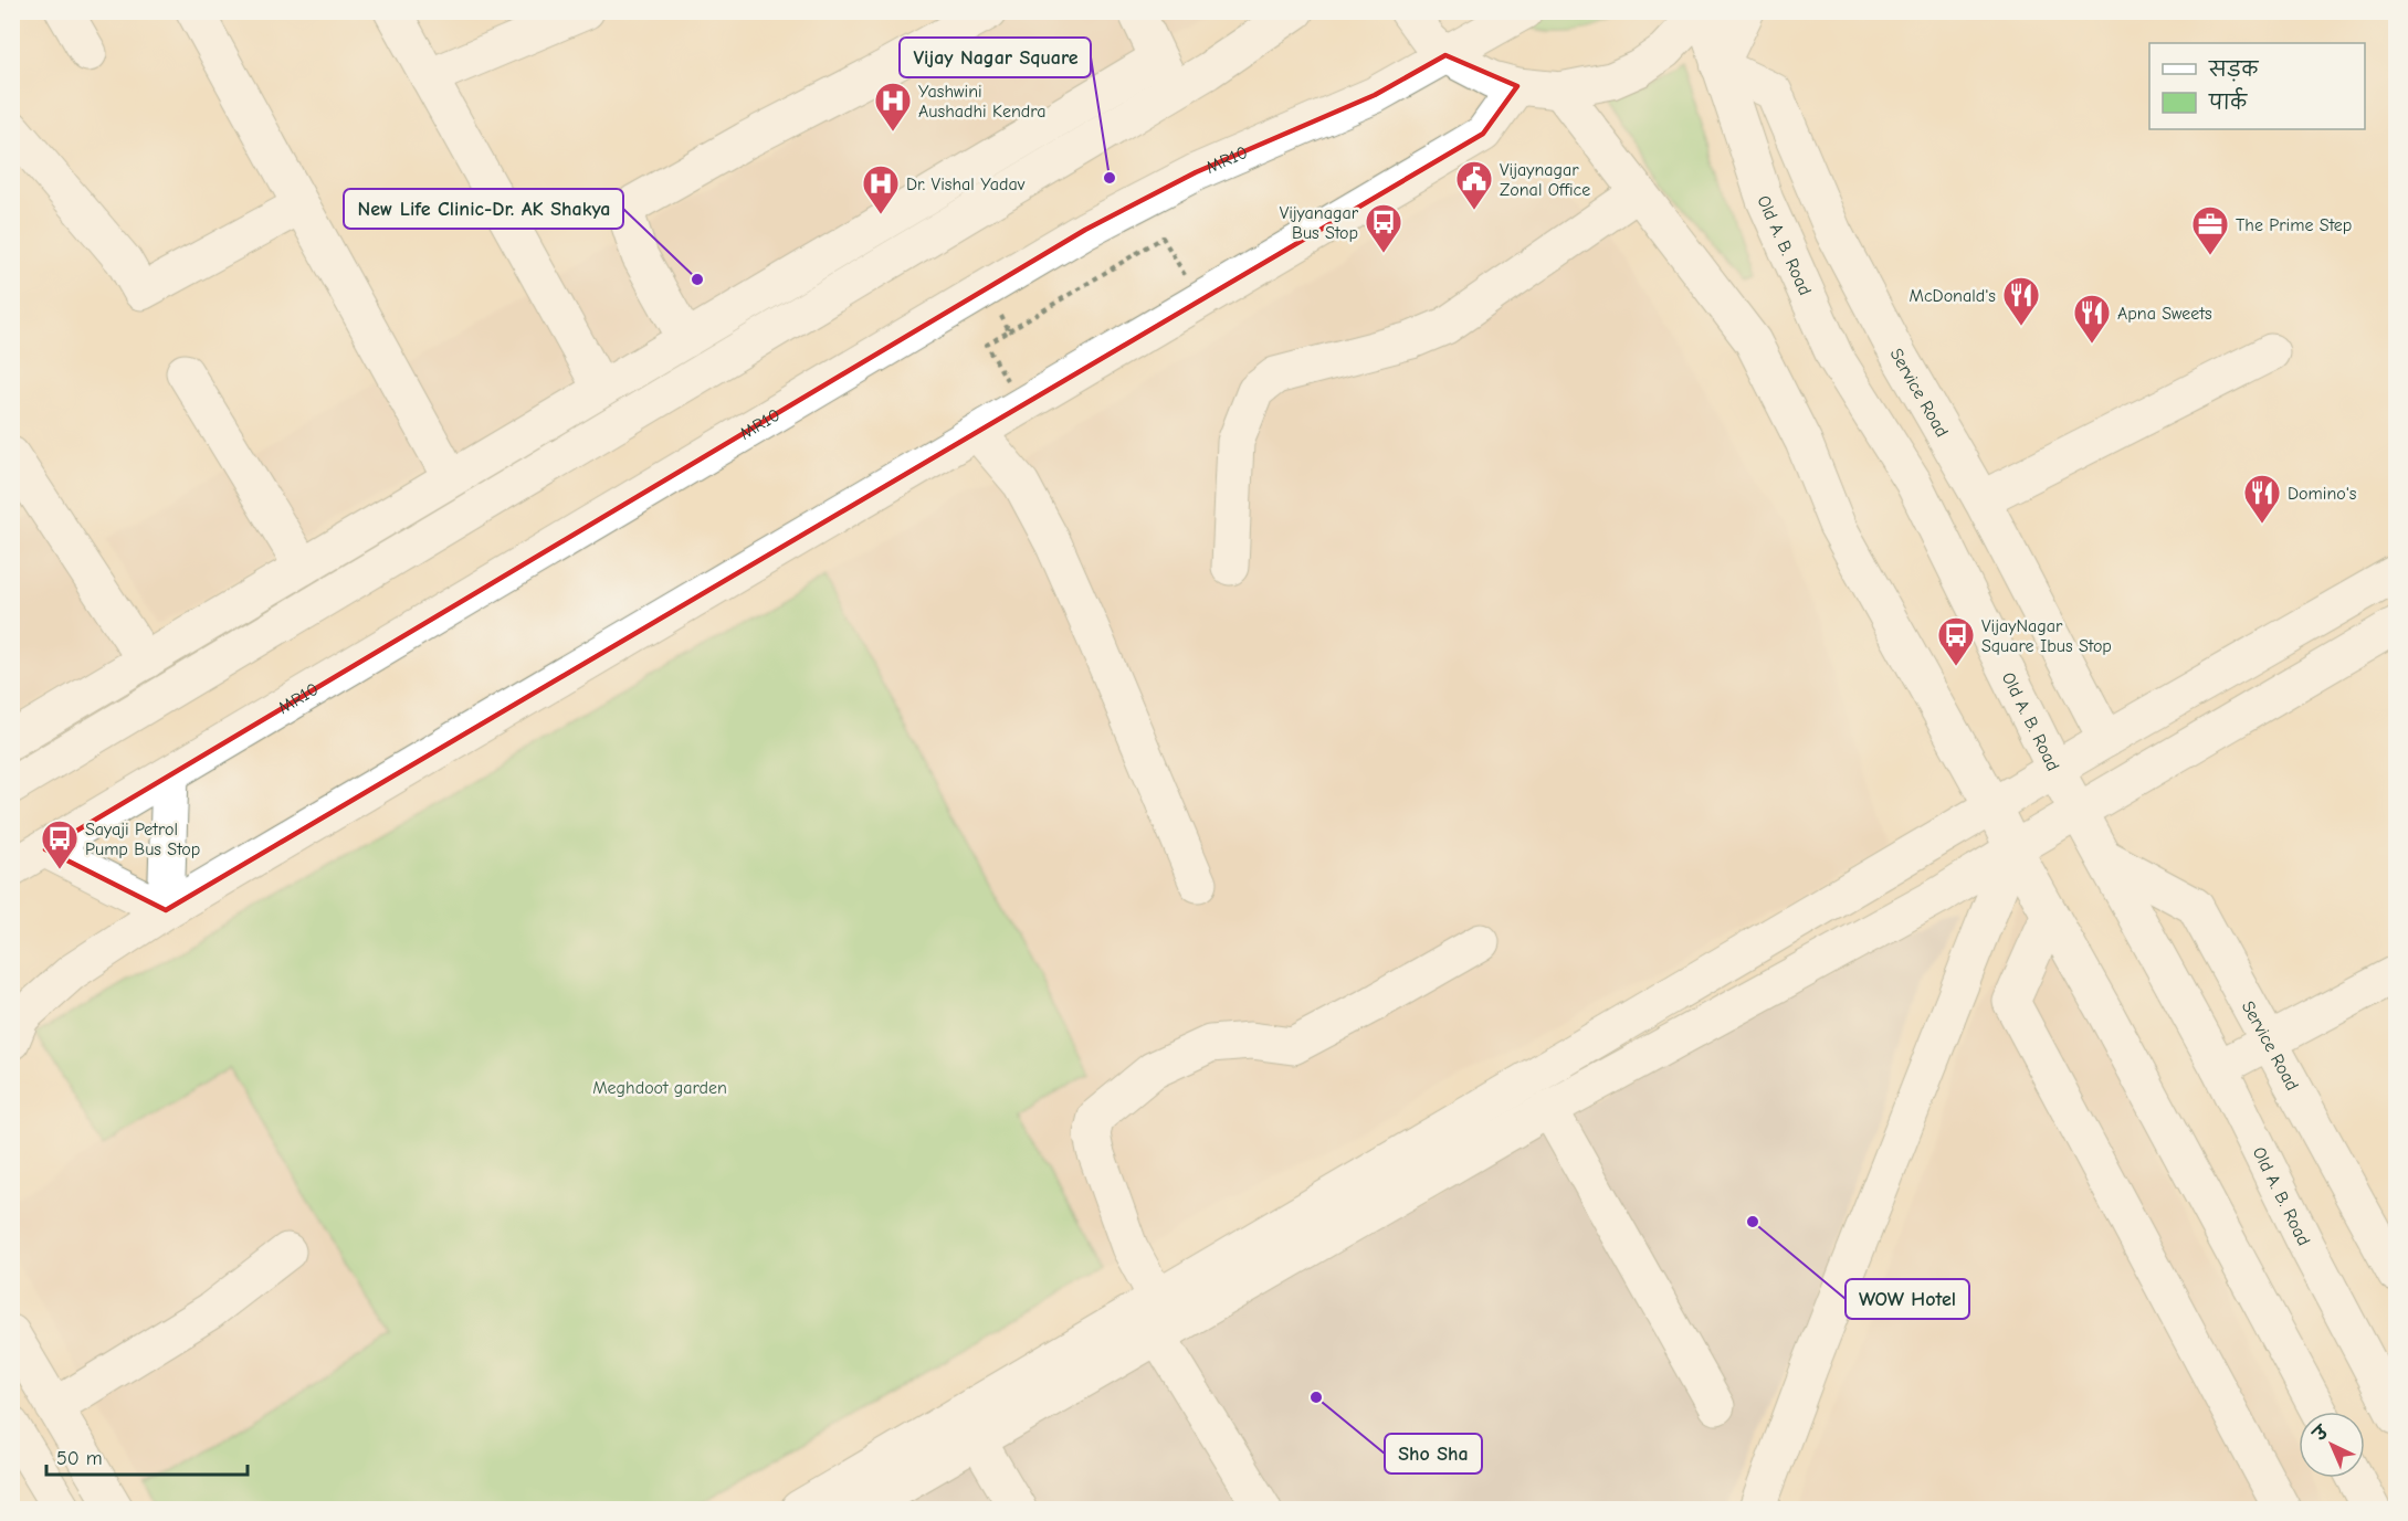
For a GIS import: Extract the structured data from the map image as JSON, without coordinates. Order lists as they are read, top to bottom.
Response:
{
  "streets": {
    "street": ["MR10", "Old A. B. Road", "Service Road"]
  },
  "crossings": [
    ["Old A. B. Road", "Service Road"]
  ],
  "parks": ["Meghdoot garden"],
  "places": {
    "hospital": ["Yashwini Aushadhi Kendra", "Dr. Vishal Yadav"],
    "other": [
      "Vijay Nagar Square",
      "New Life Clinic-Dr. AK Shakya",
      "WOW Hotel",
      "Sho Sha"
    ],
    "public building": ["Vijaynagar Zonal Office"],
    "bus stop": ["Vijyanagar Bus Stop", "VijayNagar Square Ibus Stop", "Sayaji Petrol Pump Bus Stop"],
    "office": ["The Prime Step"],
    "restaurant": ["McDonald's", "Apna Sweets", "Domino's"]
  },
  "legend": ["सड़क", "पार्क"],
  "scale_bar": "50 m",
  "north": "top left"
}
